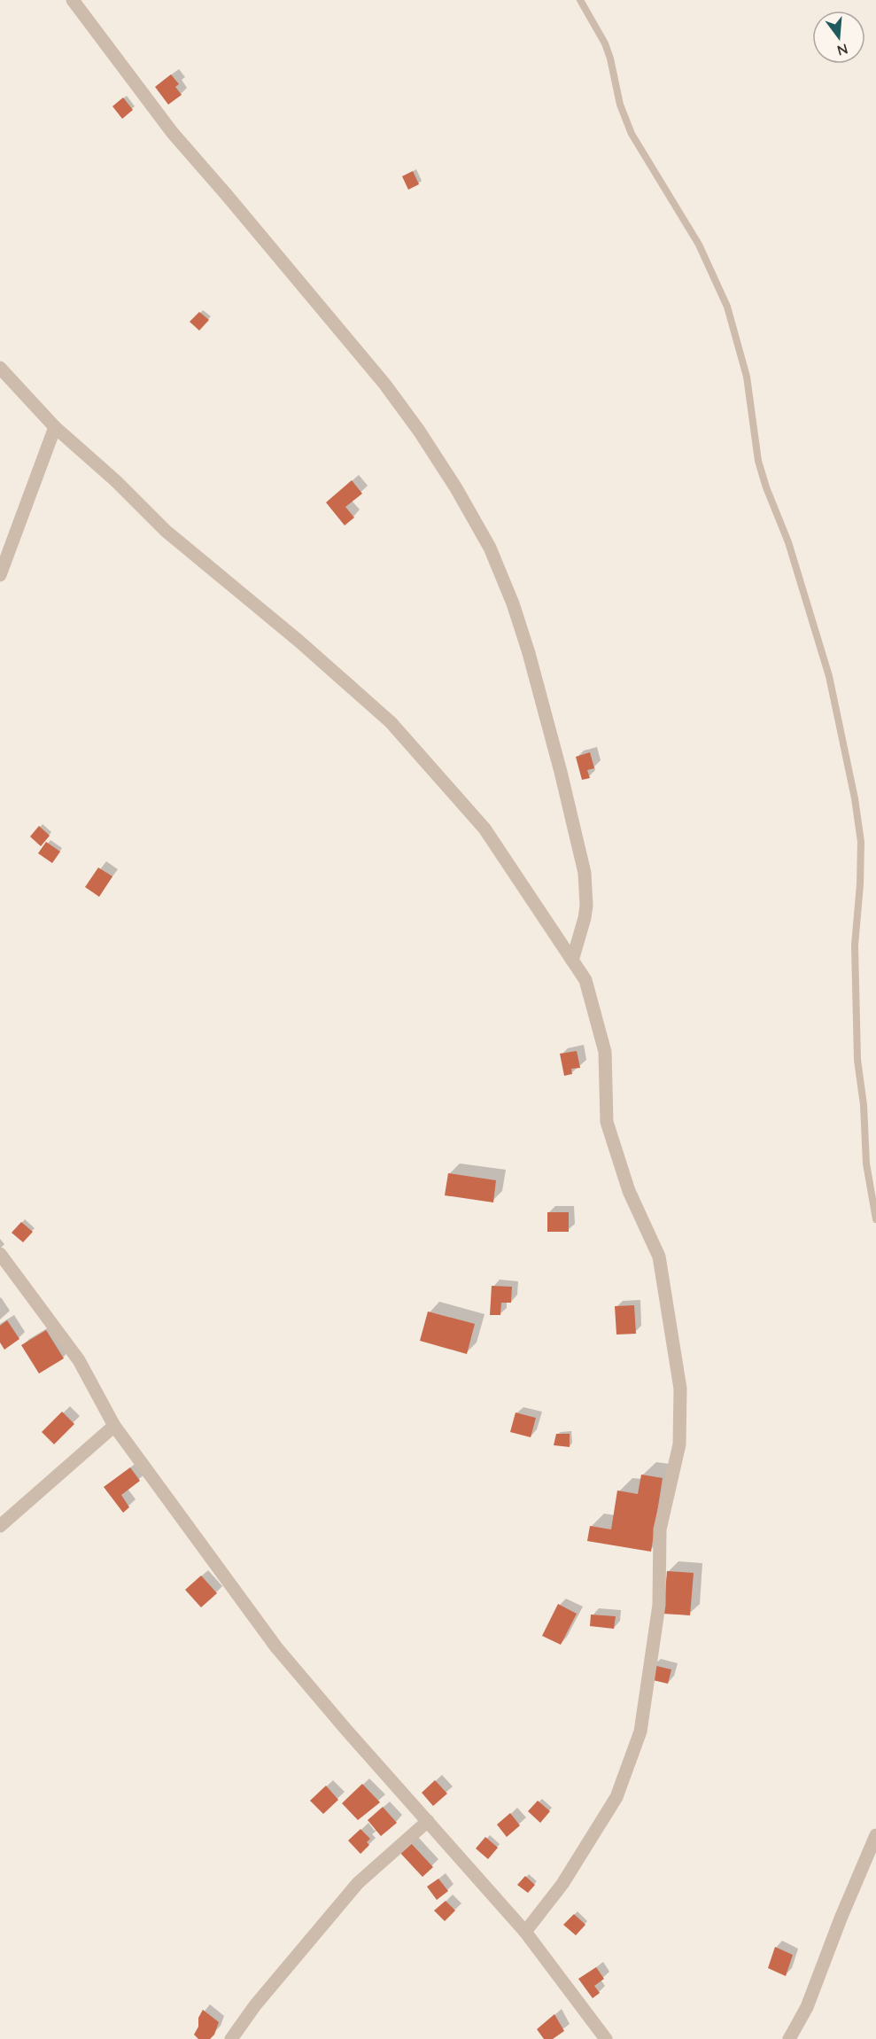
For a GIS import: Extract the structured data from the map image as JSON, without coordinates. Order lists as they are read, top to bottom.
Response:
{
  "north": "bottom"
}
